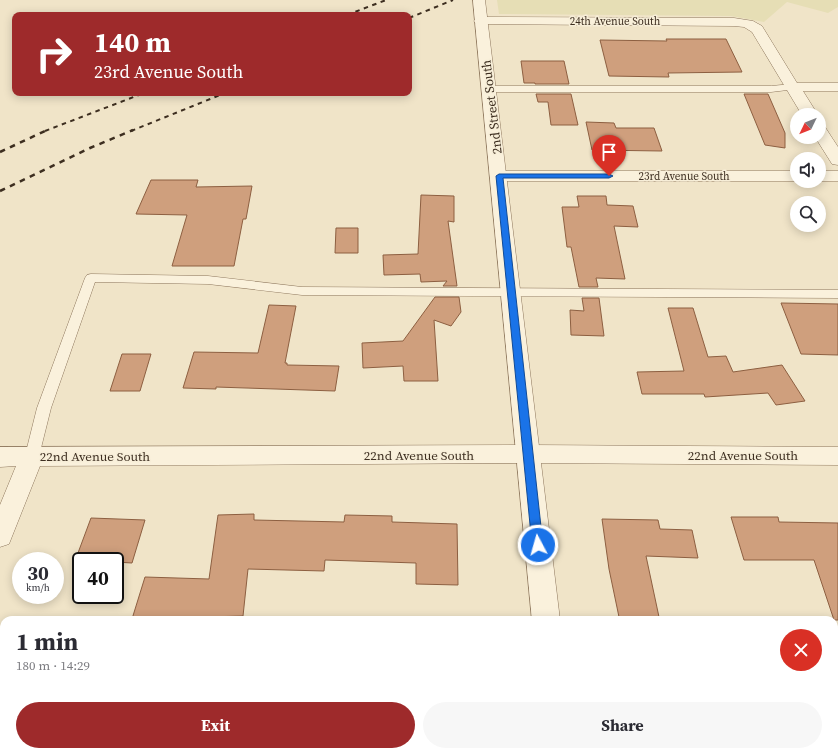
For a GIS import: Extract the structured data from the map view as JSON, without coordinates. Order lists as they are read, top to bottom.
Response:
{
  "streets": {
    "street": [
      "24th Avenue South",
      "2nd Street South",
      "23rd Avenue South",
      "22nd Avenue South"
    ]
  },
  "crossings": [
    ["24th Avenue South", "2nd Street South"],
    ["2nd Street South", "23rd Avenue South"],
    ["2nd Street South", "22nd Avenue South"]
  ],
  "north": "bottom left",
  "page": {
    "turn": ["140 m", "23rd Avenue South"],
    "speed": "30 km/h",
    "limit": "40",
    "heading": ["1 min", "180 m · 14:29"],
    "buttons": ["Exit", "Share"]
  }
}
